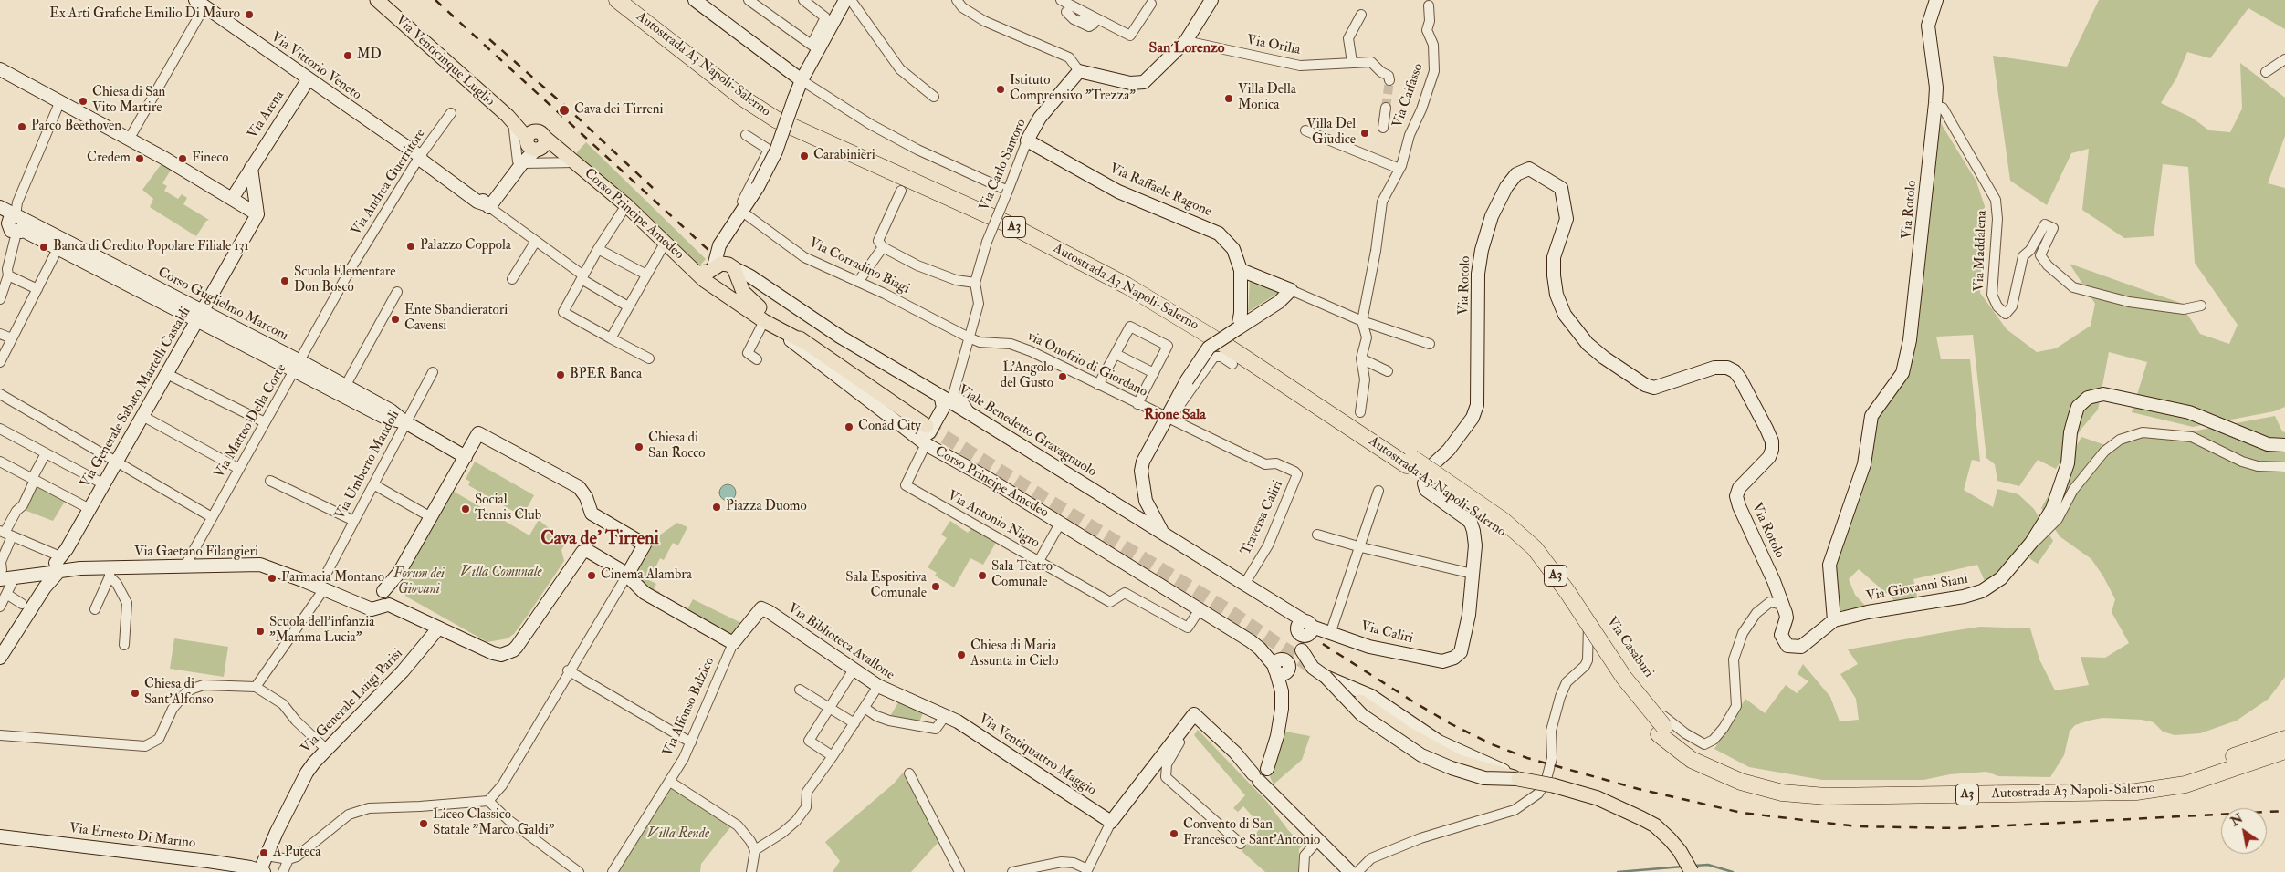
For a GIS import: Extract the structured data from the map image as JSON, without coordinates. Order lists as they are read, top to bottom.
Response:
{
  "streets": {
    "highway": ["Autostrada A3 Napoli-Salerno", "A3"],
    "main road": ["Via Venticinque Luglio", "Corso Principe Amedeo"],
    "street": [
      "Via Orilia",
      "Via Vittorio Veneto",
      "Via Caifasso",
      "Via Arena",
      "Via Carlo Santoro",
      "Via Andrea Guerritore",
      "Via Raffaele Ragone",
      "Via Rotolo",
      "Via Maddalena",
      "Via Corradino Biagi",
      "Corso Guglielmo Marconi",
      "via Onofrio di Giordano",
      "Via Generale Sabato Martelli Castaldi",
      "Via Matteo Della Corte",
      "Viale Benedetto Gravagnuolo",
      "Via Umberto Mandoli",
      "Traversa Caliri",
      "Via Antonio Nigro",
      "Via Gaetano Filangieri",
      "Via Giovanni Siani",
      "Via Caliri",
      "Via Biblioteca Avallone",
      "Via Casaburi",
      "Via Generale Luigi Parisi",
      "Via Alfonso Balzico",
      "Via Ventiquattro Maggio",
      "Via Ernesto Di Marino"
    ]
  },
  "crossings": [
    ["Via Vittorio Veneto", "Via Arena"],
    ["Via Vittorio Veneto", "Via Andrea Guerritore"],
    ["Via Carlo Santoro", "Via Raffaele Ragone"],
    ["Via Andrea Guerritore", "Via Matteo Della Corte"],
    ["Via Rotolo", "Via Maddalena"],
    ["Via Rotolo", "Via Giovanni Siani"],
    ["Via Rotolo", "Via Caliri"],
    ["Via Rotolo", "Via Casaburi"],
    ["Corso Principe Amedeo", "Via Antonio Nigro"],
    ["Via Corradino Biagi", "via Onofrio di Giordano"],
    ["Corso Guglielmo Marconi", "Via Generale Sabato Martelli Castaldi"],
    ["Corso Guglielmo Marconi", "Via Matteo Della Corte"],
    ["Corso Guglielmo Marconi", "Via Umberto Mandoli"],
    ["via Onofrio di Giordano", "Traversa Caliri"],
    ["Via Generale Sabato Martelli Castaldi", "Via Gaetano Filangieri"],
    ["Via Matteo Della Corte", "Via Gaetano Filangieri"],
    ["Viale Benedetto Gravagnuolo", "Traversa Caliri"],
    ["Viale Benedetto Gravagnuolo", "Via Caliri"],
    ["Via Biblioteca Avallone", "Via Alfonso Balzico"],
    ["Via Biblioteca Avallone", "Via Ventiquattro Maggio"],
    ["Via Generale Luigi Parisi", "Via Ernesto Di Marino"]
  ],
  "districts": ["San Lorenzo", "Rione Sala", "Cava de' Tirreni"],
  "parks": ["Villa Comunale", "Forum dei Giovani", "Villa Rende"],
  "places": [
    "Ex Arti Grafiche Emilio Di Mauro",
    "MD",
    "Istituto Comprensivo \"Trezza\"",
    "Villa Della Monica",
    "Chiesa di San Vito Martire",
    "Cava dei Tirreni",
    "Parco Beethoven",
    "Villa Del Giudice",
    "Carabinieri",
    "Credem",
    "Fineco",
    "Palazzo Coppola",
    "Banca di Credito Popolare Filiale 131",
    "Scuola Elementare Don Bosco",
    "Ente Sbandieratori Cavensi",
    "BPER Banca",
    "L'Angolo del Gusto",
    "Conad City",
    "Chiesa di San Rocco",
    "Piazza Duomo",
    "Social Tennis Club",
    "Cinema Alambra",
    "Sala Teatro Comunale",
    "Farmacia Montano",
    "Sala Espositiva Comunale",
    "Scuola dell'infanzia \"Mamma Lucia\"",
    "Chiesa di Maria Assunta in Cielo",
    "Chiesa di Sant'Alfonso",
    "Liceo Classico Statale \"Marco Galdi\"",
    "Convento di San Francesco e Sant'Antonio",
    "A Puteca"
  ],
  "north": "top left"
}
